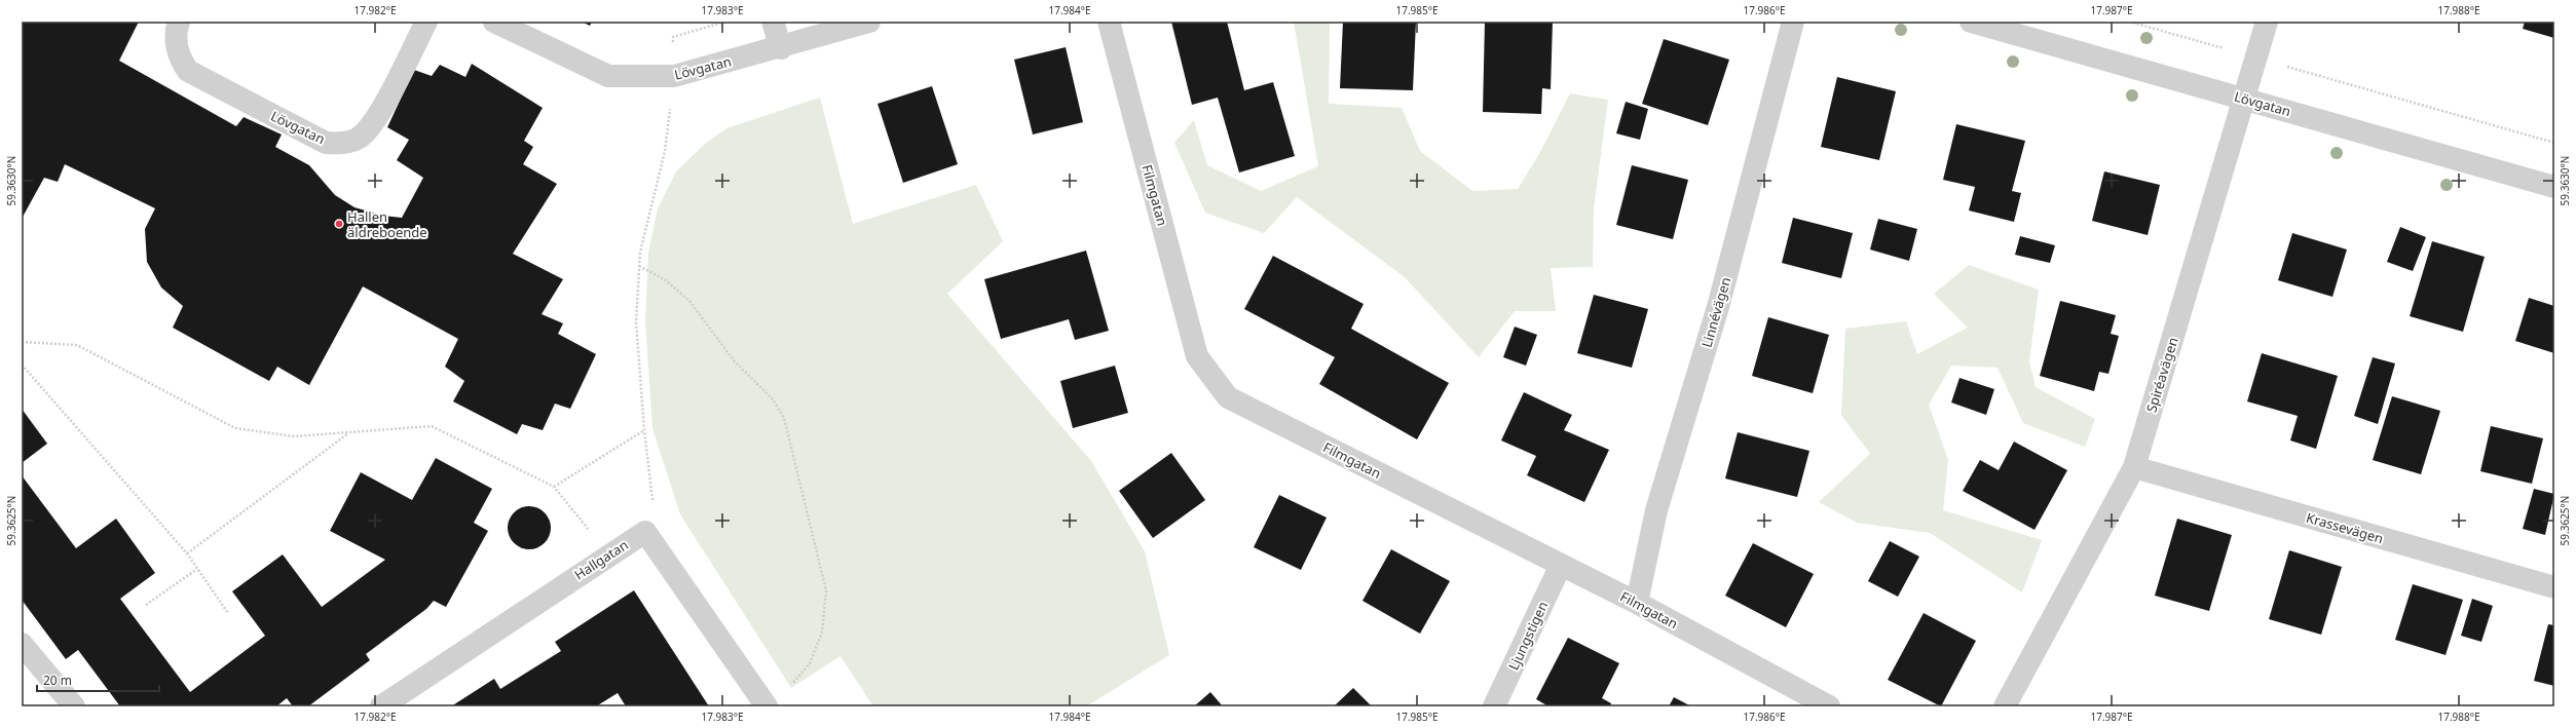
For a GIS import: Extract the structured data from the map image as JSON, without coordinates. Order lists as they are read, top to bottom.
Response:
{
  "streets": {
    "street": [
      "Lövgatan",
      "Filmgatan",
      "Linnévägen",
      "Spiréavägen",
      "Krassevägen",
      "Hallgatan",
      "Ljungstigen"
    ]
  },
  "crossings": [
    ["Lövgatan", "Spiréavägen"],
    ["Filmgatan", "Linnévägen"],
    ["Filmgatan", "Ljungstigen"],
    ["Spiréavägen", "Krassevägen"]
  ],
  "places": ["Hallen äldreboende"],
  "scale_bar": "20 m",
  "coordinates": [
    "17.982°E",
    "17.983°E",
    "17.984°E",
    "17.985°E",
    "17.986°E",
    "17.987°E",
    "17.988°E",
    "59.3630°N",
    "59.3625°N"
  ]
}
